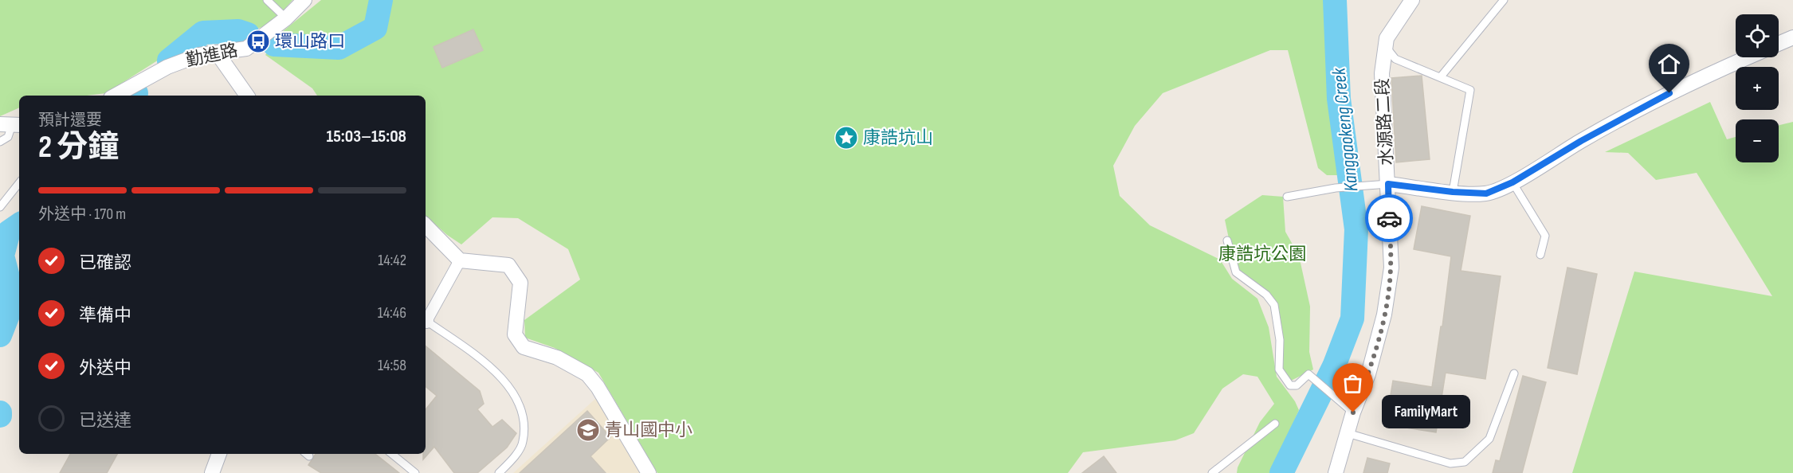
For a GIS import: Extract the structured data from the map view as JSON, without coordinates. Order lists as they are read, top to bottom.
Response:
{
  "streets": {
    "street": ["勤進路", "水源路二段"]
  },
  "water": ["Kanggaokeng Creek"],
  "parks": ["康誥坑公園"],
  "places": {
    "bus stop": ["環山路口"],
    "place": ["康誥坑山"],
    "other": ["FamilyMart"],
    "school or university": ["青山國中小"]
  },
  "page": {
    "map_buttons": ["+", "−"],
    "heading": ["2 分鐘", "預計還要", "15:03–15:08"],
    "bar": "外送中 · 170 m",
    "list": [
      ["已確認", "14:42"],
      ["準備中", "14:46"],
      ["外送中", "14:58"],
      "已送達"
    ],
    "bubble": "FamilyMart"
  }
}
